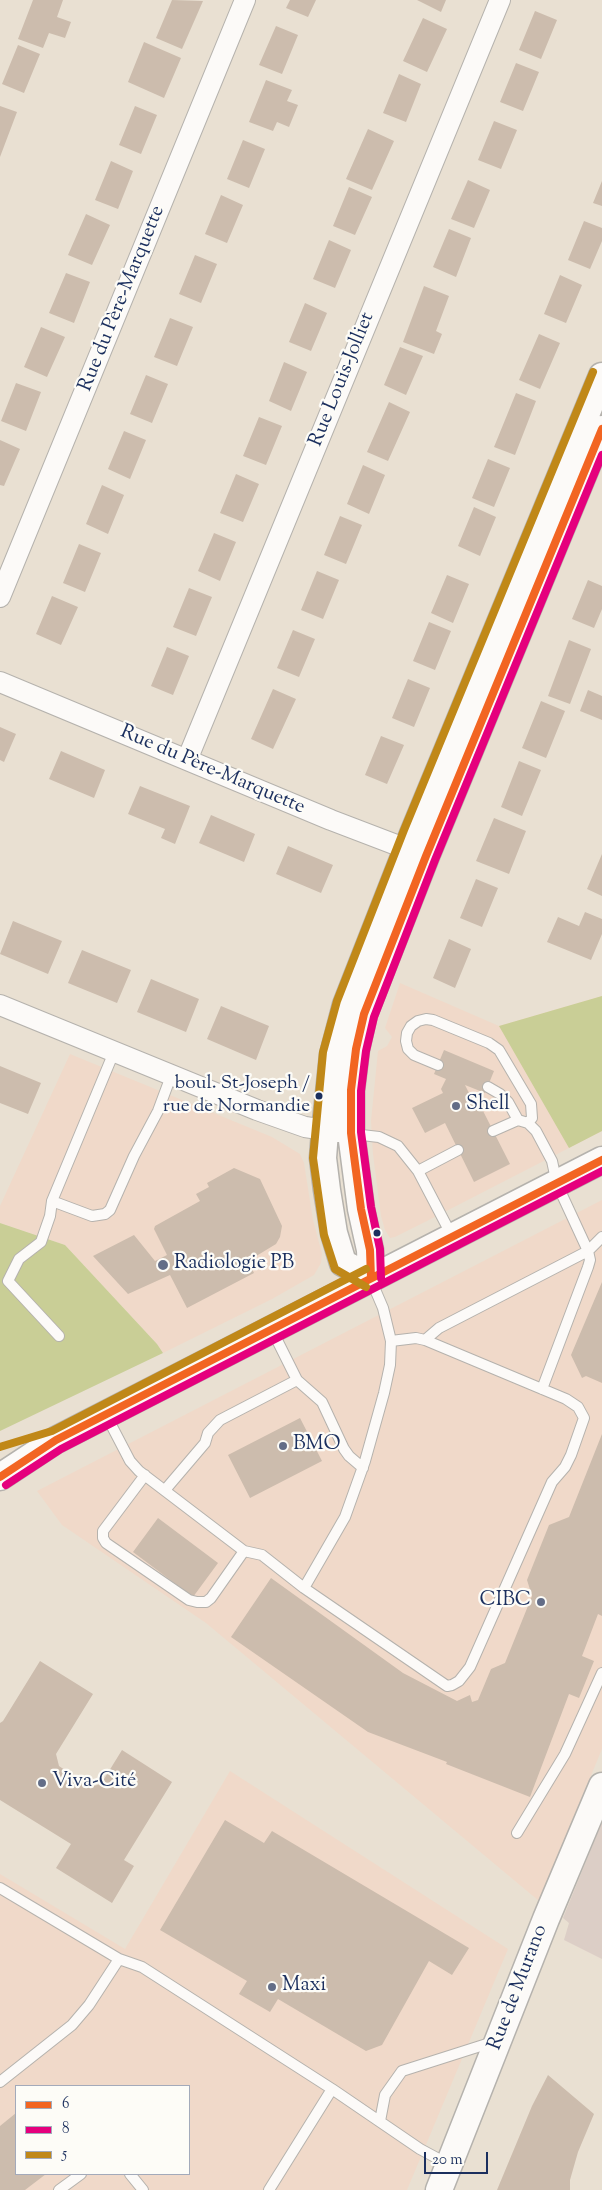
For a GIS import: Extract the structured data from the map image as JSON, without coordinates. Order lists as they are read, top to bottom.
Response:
{
  "streets": {
    "street": ["Rue du Père-Marquette", "Rue Louis-Jolliet", "Rue de Murano"]
  },
  "crossings": [
    ["Rue du Père-Marquette", "Rue Louis-Jolliet"]
  ],
  "places": [
    "boul. St-Joseph / rue de Normandie",
    "Shell",
    "Radiologie PB",
    "BMO",
    "CIBC",
    "Viva-Cité",
    "Maxi"
  ],
  "lines": ["transit line 5", "transit line 6", "transit line 8"],
  "legend": ["6", "8", "5"],
  "scale_bar": "20 m"
}
